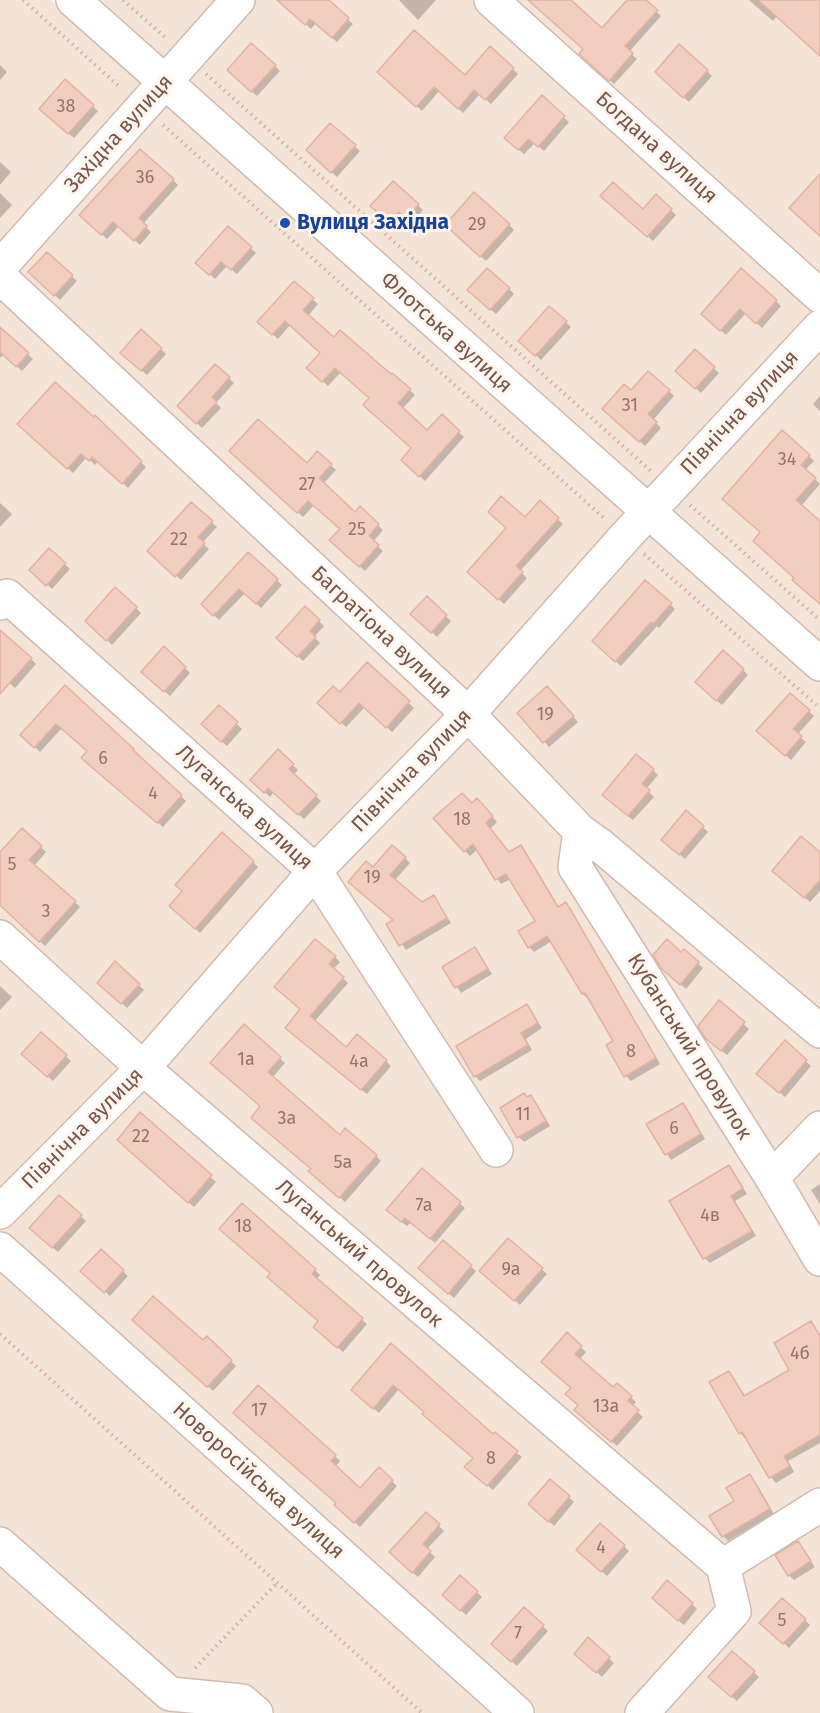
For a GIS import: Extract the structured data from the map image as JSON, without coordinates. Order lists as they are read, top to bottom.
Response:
{
  "streets": {
    "street": [
      "Західна вулиця",
      "Богдана вулиця",
      "Флотська вулиця",
      "Північна вулиця",
      "Багратіона вулиця",
      "Луганська вулиця",
      "Кубанський провулок",
      "Луганський провулок",
      "Новоросійська вулиця"
    ]
  },
  "crossings": [
    ["Західна вулиця", "Флотська вулиця"],
    ["Флотська вулиця", "Північна вулиця"],
    ["Північна вулиця", "Багратіона вулиця"],
    ["Північна вулиця", "Луганська вулиця"],
    ["Північна вулиця", "Луганський провулок"],
    ["Багратіона вулиця", "Кубанський провулок"]
  ],
  "places": ["Вулиця Західна"],
  "house_numbers": [
    "38",
    "36",
    "29",
    "31",
    "34",
    "27",
    "25",
    "22",
    "19",
    "6",
    "4",
    "18",
    "5",
    "19",
    "3",
    "8",
    "1а",
    "4а",
    "11",
    "3а",
    "6",
    "22",
    "5а",
    "7а",
    "4в",
    "18",
    "9а",
    "4б",
    "13а",
    "17",
    "8",
    "4",
    "5",
    "7"
  ]
}
